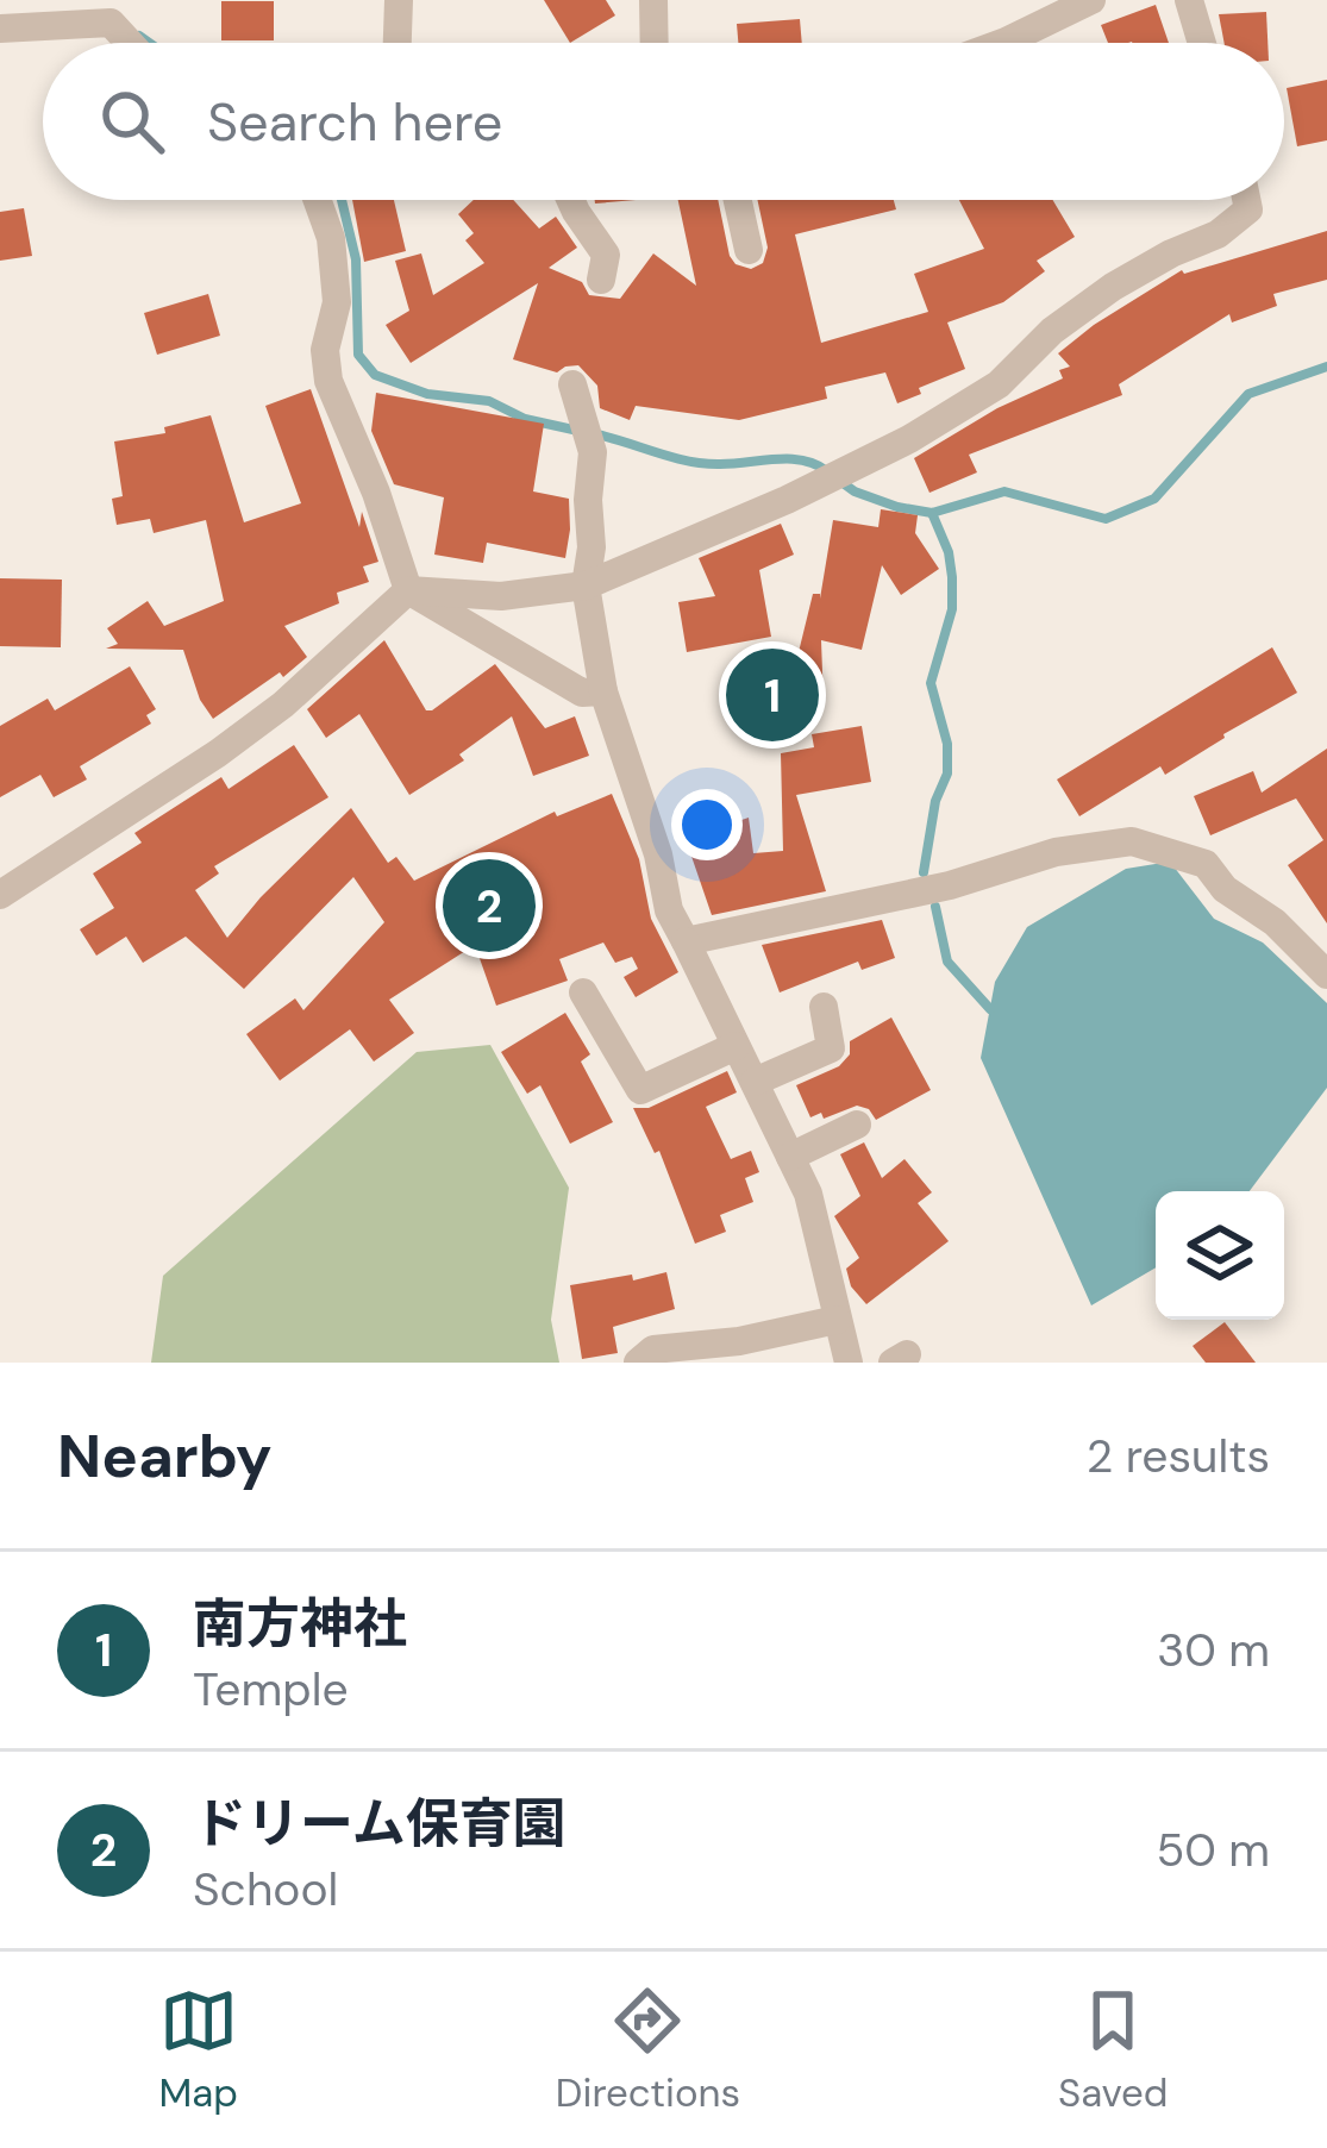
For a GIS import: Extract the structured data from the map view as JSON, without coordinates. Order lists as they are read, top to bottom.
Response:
{
  "page": {
    "search": "Search here",
    "pins": ["1", "2"],
    "heading": ["Nearby", "2 results"],
    "list": [
      {
        "mark": "1",
        "name": "南方神社",
        "note": "Temple",
        "value": "30 m"
      },
      {
        "mark": "2",
        "name": "ドリーム保育園",
        "note": "School",
        "value": "50 m"
      }
    ],
    "nav": ["Map", "Directions", "Saved"]
  }
}
